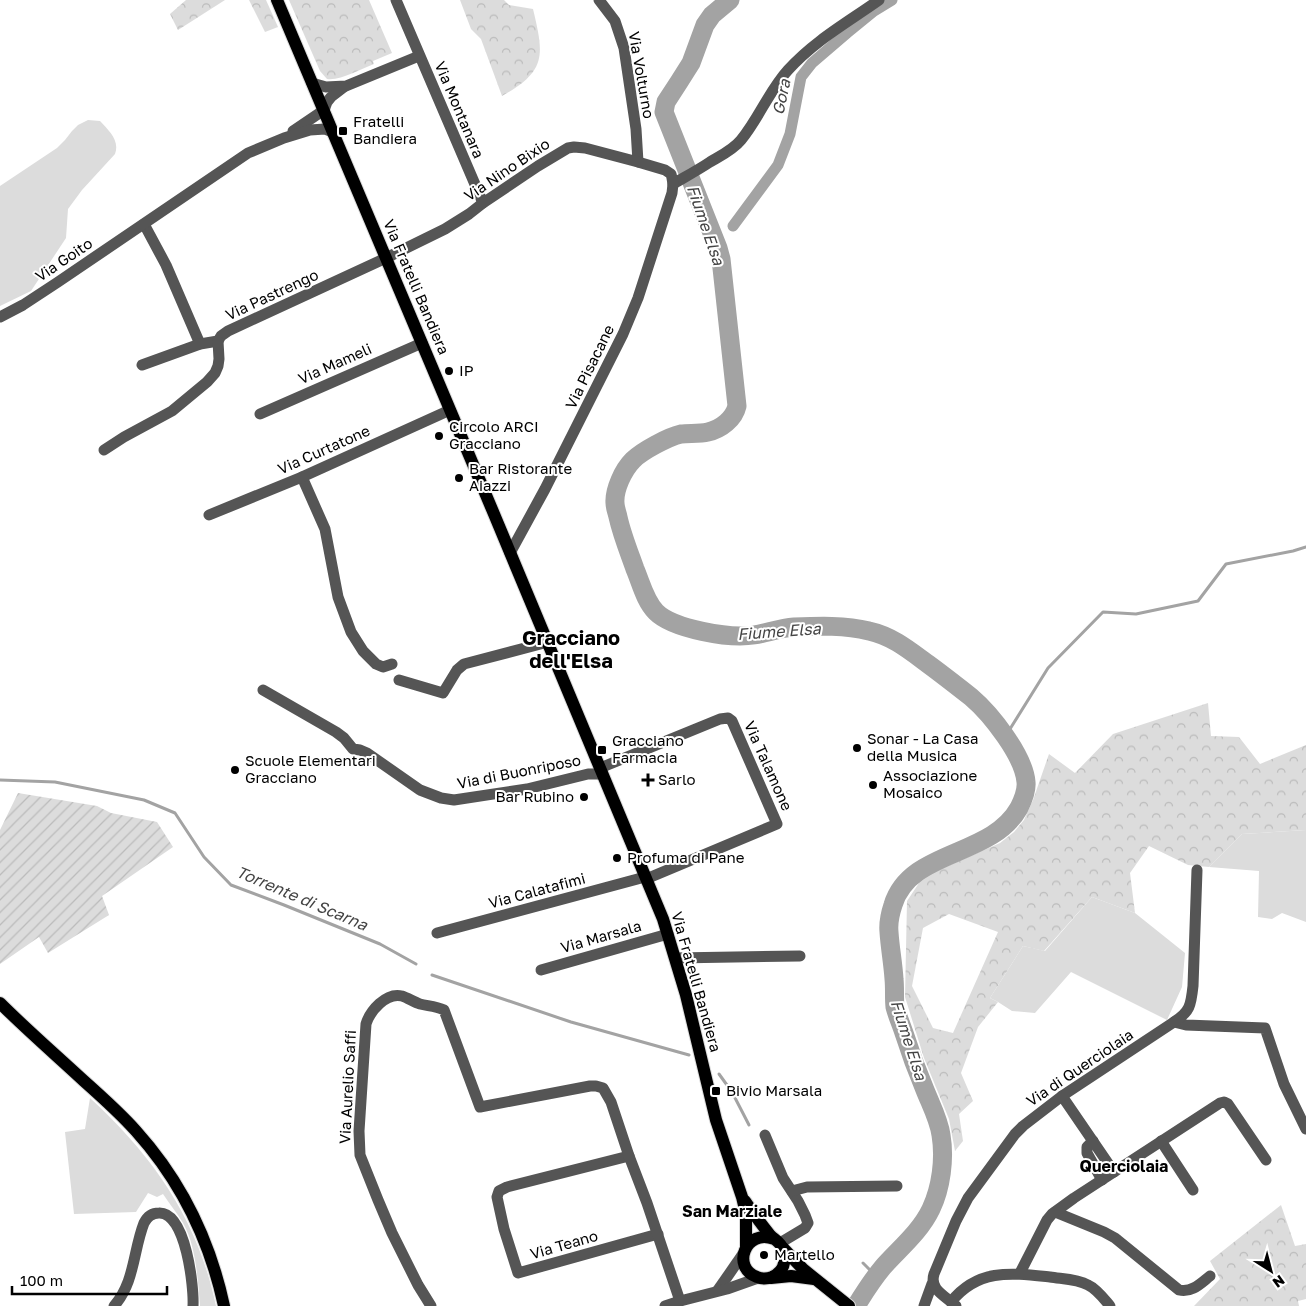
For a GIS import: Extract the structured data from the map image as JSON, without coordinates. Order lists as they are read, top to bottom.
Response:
{
  "streets": {
    "main road": ["Via Fratelli Bandiera"],
    "street": [
      "Via Volturno",
      "Via Montanara",
      "Via Nino Bixio",
      "Via Goito",
      "Via Pastrengo",
      "Via Mameli",
      "Via Pisacane",
      "Via Curtatone",
      "Via Talamone",
      "Via di Buonriposo",
      "Via Calatafimi",
      "Via Marsala",
      "Via di Querciolaia",
      "Via Aurelio Saffi",
      "Via Teano"
    ]
  },
  "crossings": [
    ["Via Volturno", "Via Nino Bixio"],
    ["Via Montanara", "Via Nino Bixio"],
    ["Via Montanara", "Via Goito"],
    ["Via Montanara", "Via Fratelli Bandiera"],
    ["Via Nino Bixio", "Via Fratelli Bandiera"],
    ["Via Nino Bixio", "Via Pastrengo"],
    ["Via Nino Bixio", "Via Pisacane"],
    ["Via Goito", "Via Fratelli Bandiera"],
    ["Via Fratelli Bandiera", "Via Pastrengo"],
    ["Via Fratelli Bandiera", "Via Mameli"],
    ["Via Fratelli Bandiera", "Via Pisacane"],
    ["Via Fratelli Bandiera", "Via Curtatone"],
    ["Via Fratelli Bandiera", "Via Talamone"],
    ["Via Fratelli Bandiera", "Via di Buonriposo"],
    ["Via Fratelli Bandiera", "Via Calatafimi"],
    ["Via Fratelli Bandiera", "Via Marsala"],
    ["Via Talamone", "Via di Buonriposo"],
    ["Via Talamone", "Via Calatafimi"],
    ["Via Aurelio Saffi", "Via Teano"]
  ],
  "districts": ["Gracciano dell'Elsa", "Querciolaia", "San Marziale"],
  "water": ["Gora", "Fiume Elsa", "Torrente di Scarna"],
  "places": {
    "transit": ["Fratelli Bandiera", "Gracciano Farmacia", "Bivio Marsala"],
    "other": [
      "IP",
      "Circolo ARCI Gracciano",
      "Bar Ristorante Aiazzi",
      "Sonar - La Casa della Musica",
      "Scuole Elementari Gracciano",
      "Associazione Mosaico",
      "Bar Rubino",
      "Profuma di Pane",
      "Martello"
    ],
    "health": ["Sarlo"]
  },
  "scale_bar": "100 m",
  "north": "bottom right"
}
